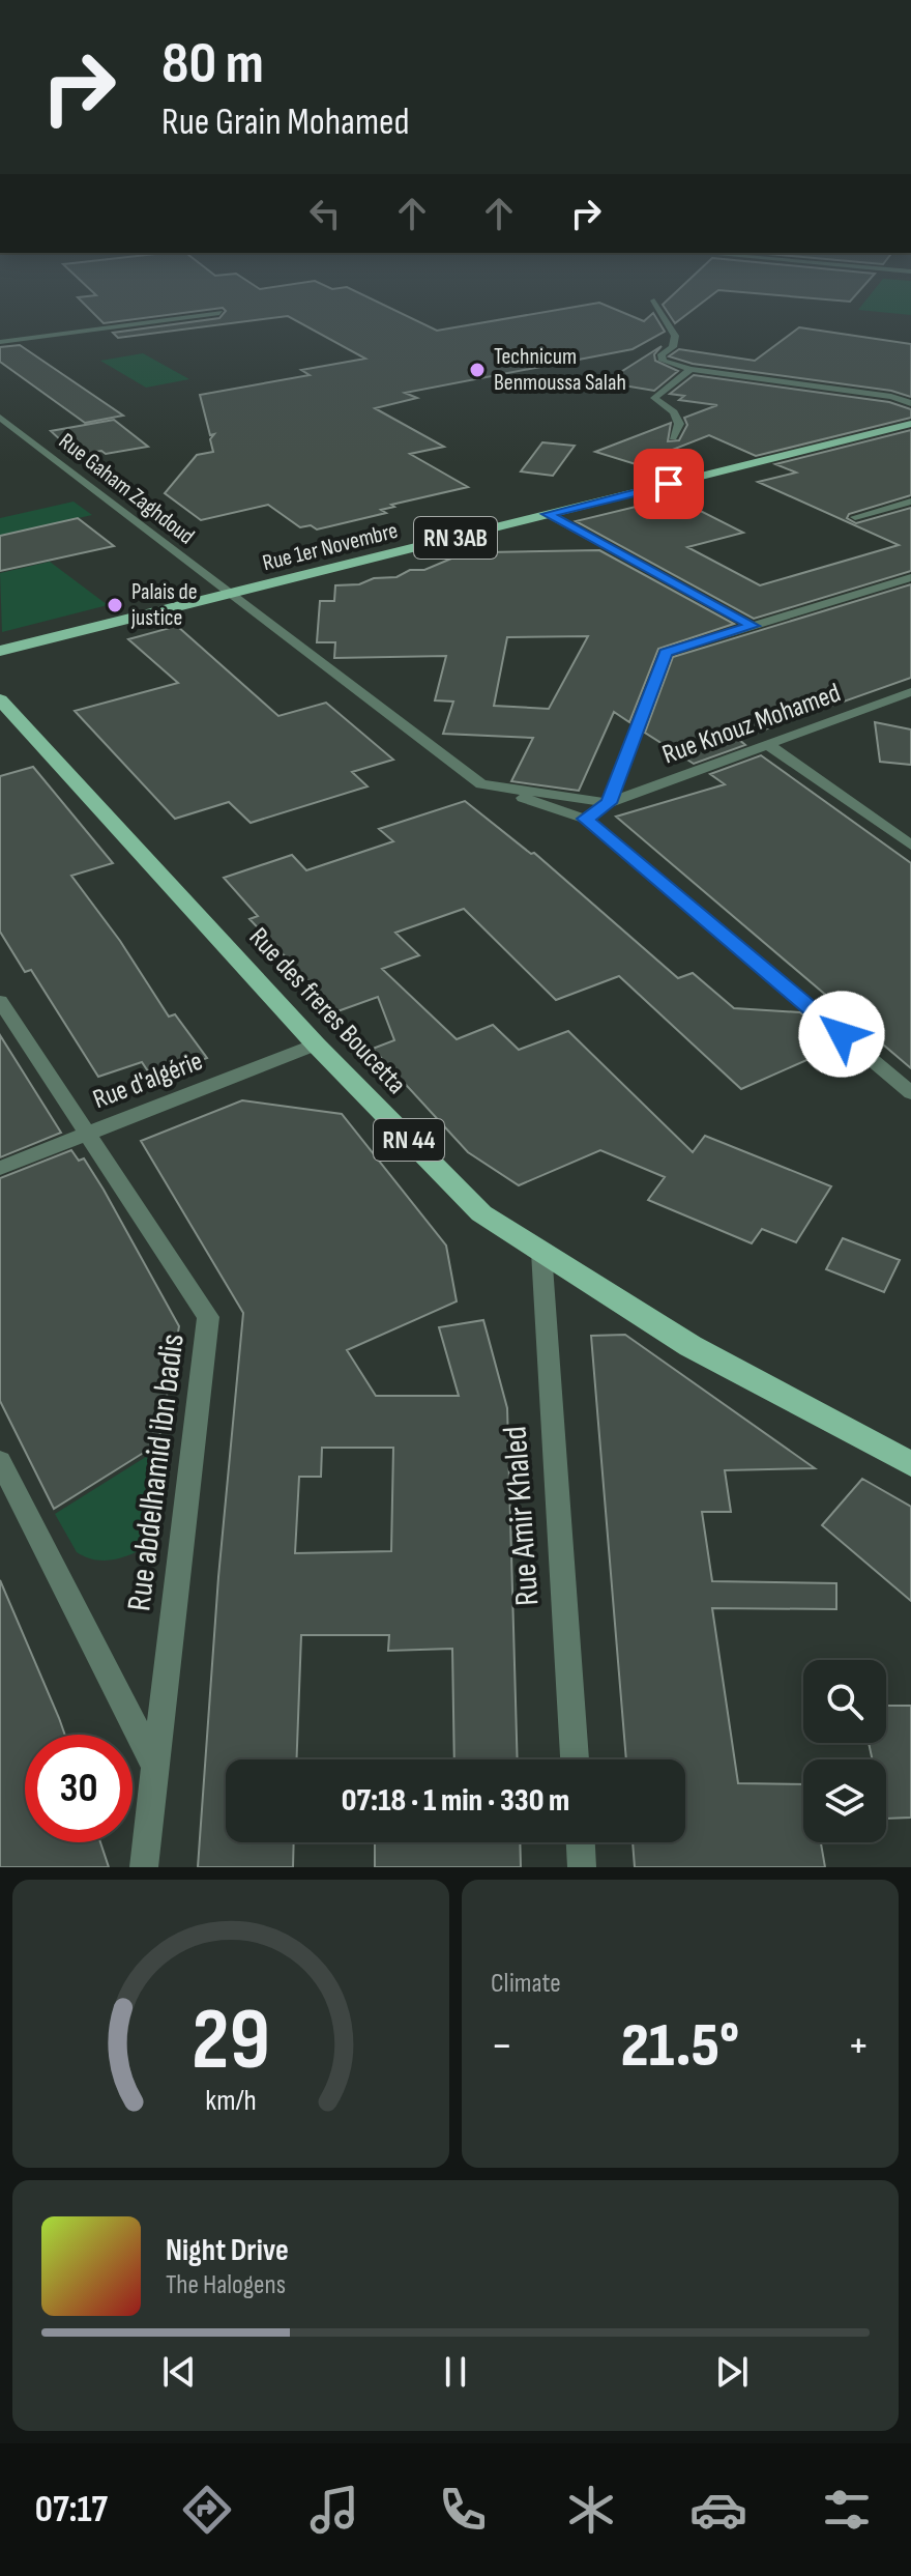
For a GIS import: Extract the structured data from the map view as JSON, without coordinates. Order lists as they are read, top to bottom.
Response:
{
  "streets": {
    "main road": [
      "RN 3AB",
      "Rue 1er Novembre",
      "Rue des freres Boucetta",
      "RN 44"
    ],
    "street": [
      "Rue Gaham Zaghdoud",
      "Rue Knouz Mohamed",
      "Rue d'algérie",
      "Rue abdelhamid ibn badis",
      "Rue Amir Khaled"
    ]
  },
  "crossings": [
    ["Rue Gaham Zaghdoud", "Rue 1er Novembre"],
    ["Rue des freres Boucetta", "Rue d'algérie"],
    ["Rue des freres Boucetta", "Rue Amir Khaled"],
    ["Rue d'algérie", "Rue abdelhamid ibn badis"]
  ],
  "places": ["Technicum Benmoussa Salah", "Palais de justice"],
  "page": {
    "turn": ["80 m", "Rue Grain Mohamed"],
    "limit": "30",
    "trip": "07:18 · 1 min · 330 m",
    "tile": "Climate",
    "heat": ["−", "21.5°", "+"],
    "song": ["Night Drive", "The Halogens"],
    "tabs": "07:17",
    "gauge": ["29", "km/h"]
  }
}
